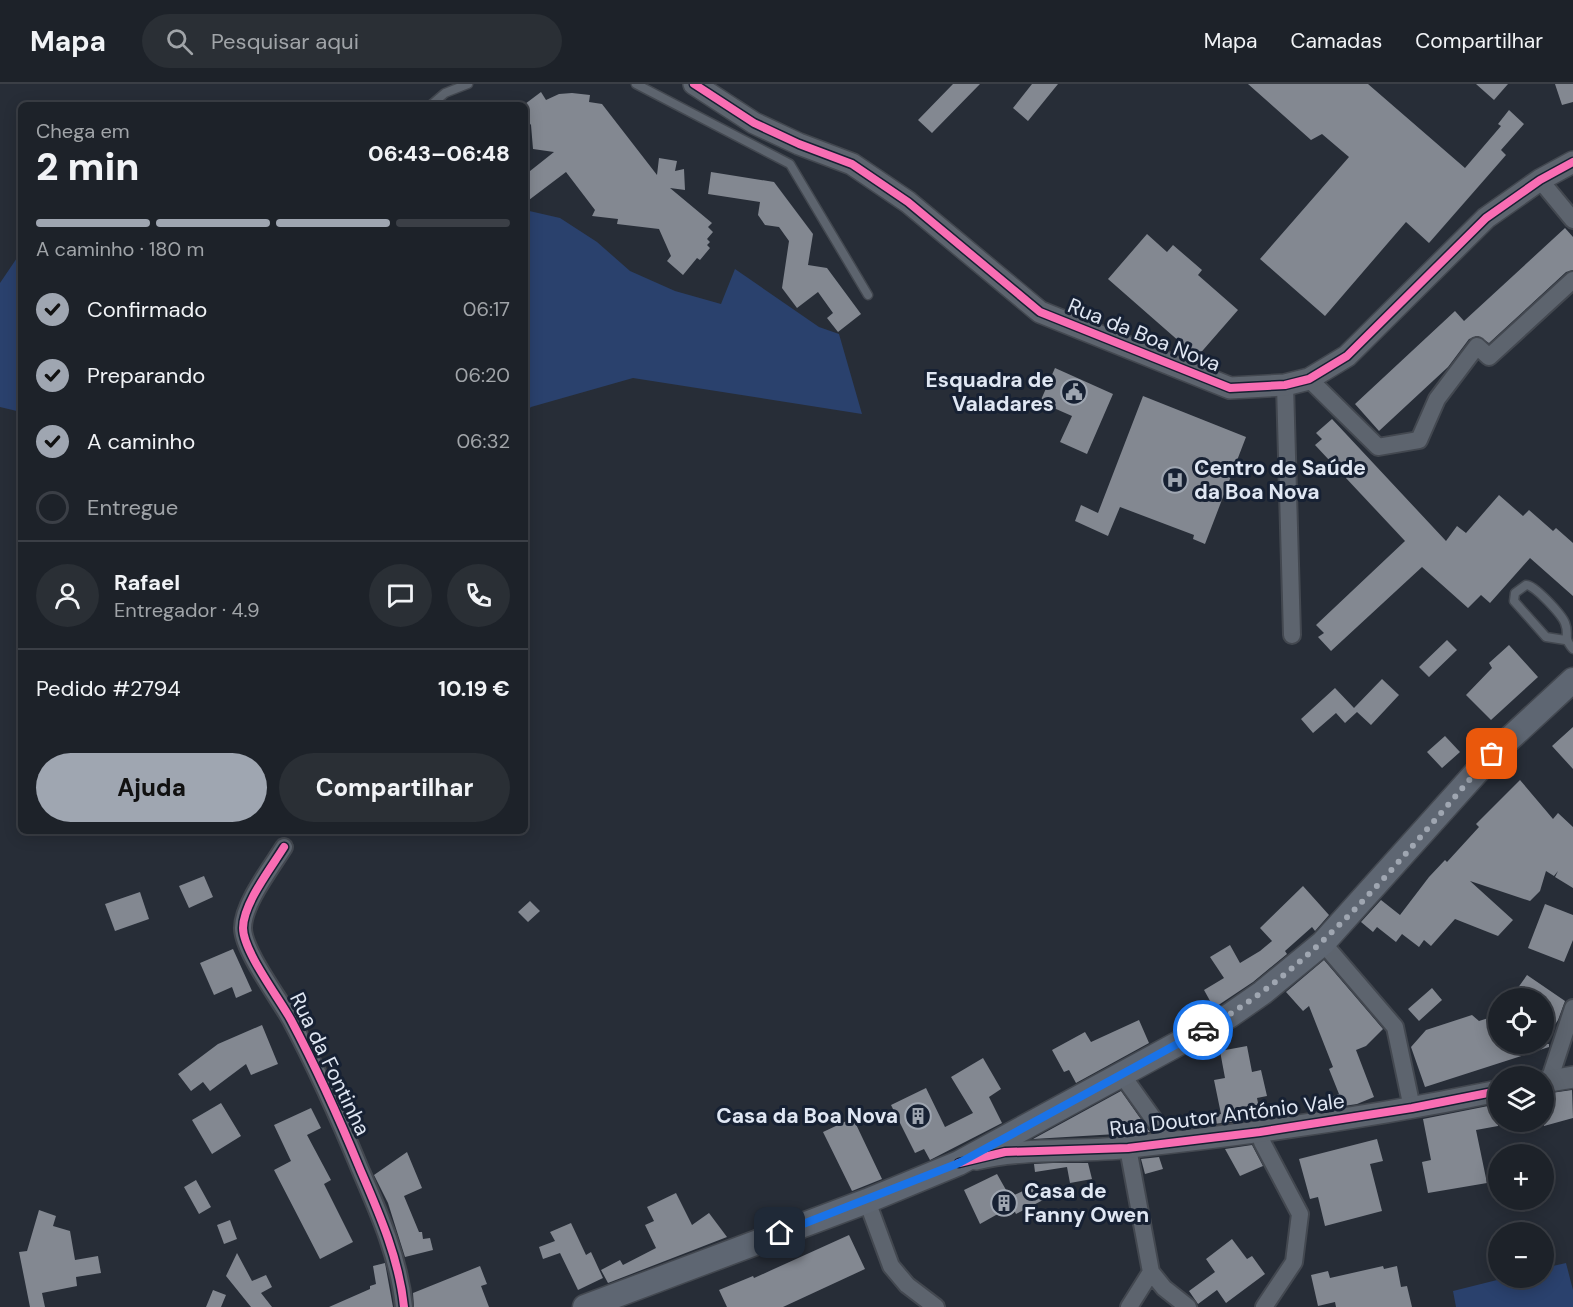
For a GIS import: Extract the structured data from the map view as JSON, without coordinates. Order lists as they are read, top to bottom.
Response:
{
  "streets": {
    "street": ["Rua da Boa Nova", "Rua da Fontinha", "Rua Doutor António Vale"]
  },
  "places": {
    "public building": ["Esquadra de Valadares"],
    "hospital": ["Centro de Saúde da Boa Nova"],
    "building": ["Casa da Boa Nova", "Casa de Fanny Owen"]
  },
  "page": {
    "header": "Mapa",
    "search": "Pesquisar aqui",
    "nav": ["Mapa", "Camadas", "Compartilhar"],
    "heading": ["2 min", "Chega em", "06:43–06:48"],
    "panel": [
      "Rafael",
      "Entregador · 4.9",
      "Pedido #2794",
      "10.19 €"
    ],
    "bar": "A caminho · 180 m",
    "list": [
      ["Confirmado", "06:17"],
      ["Preparando", "06:20"],
      ["A caminho", "06:32"],
      "Entregue"
    ],
    "buttons": ["Ajuda", "Compartilhar"],
    "map_buttons": ["+", "−"]
  }
}
